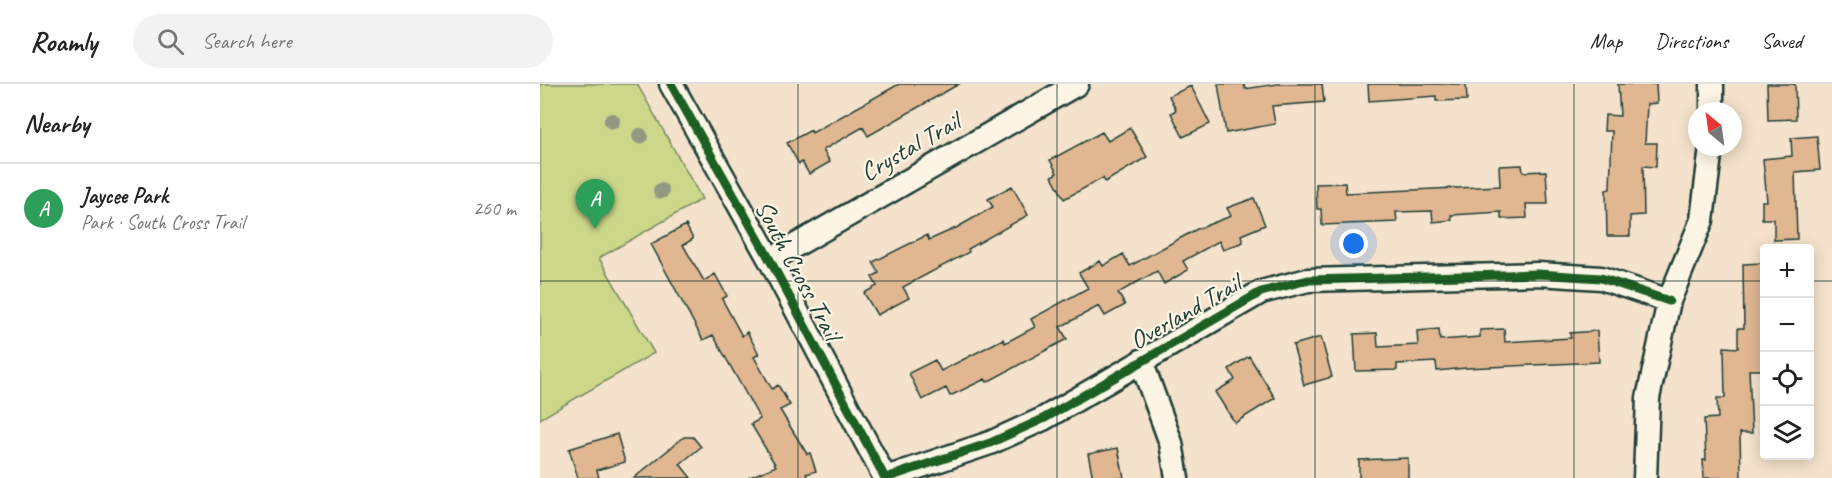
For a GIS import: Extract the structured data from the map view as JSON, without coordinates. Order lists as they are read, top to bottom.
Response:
{
  "streets": {
    "street": ["Crystal Trail", "South Cross Trail", "Overland Trail"]
  },
  "crossings": [
    ["Crystal Trail", "South Cross Trail"],
    ["South Cross Trail", "Overland Trail"]
  ],
  "north": "top left",
  "page": {
    "header": "Roamly",
    "search": "Search here",
    "nav": ["Map", "Directions", "Saved"],
    "heading": "Nearby",
    "list": [
      {
        "mark": "A",
        "name": "Jaycee Park",
        "note": "Park · South Cross Trail",
        "value": "260 m"
      }
    ],
    "pins": "A",
    "map_buttons": ["+", "−"]
  }
}
